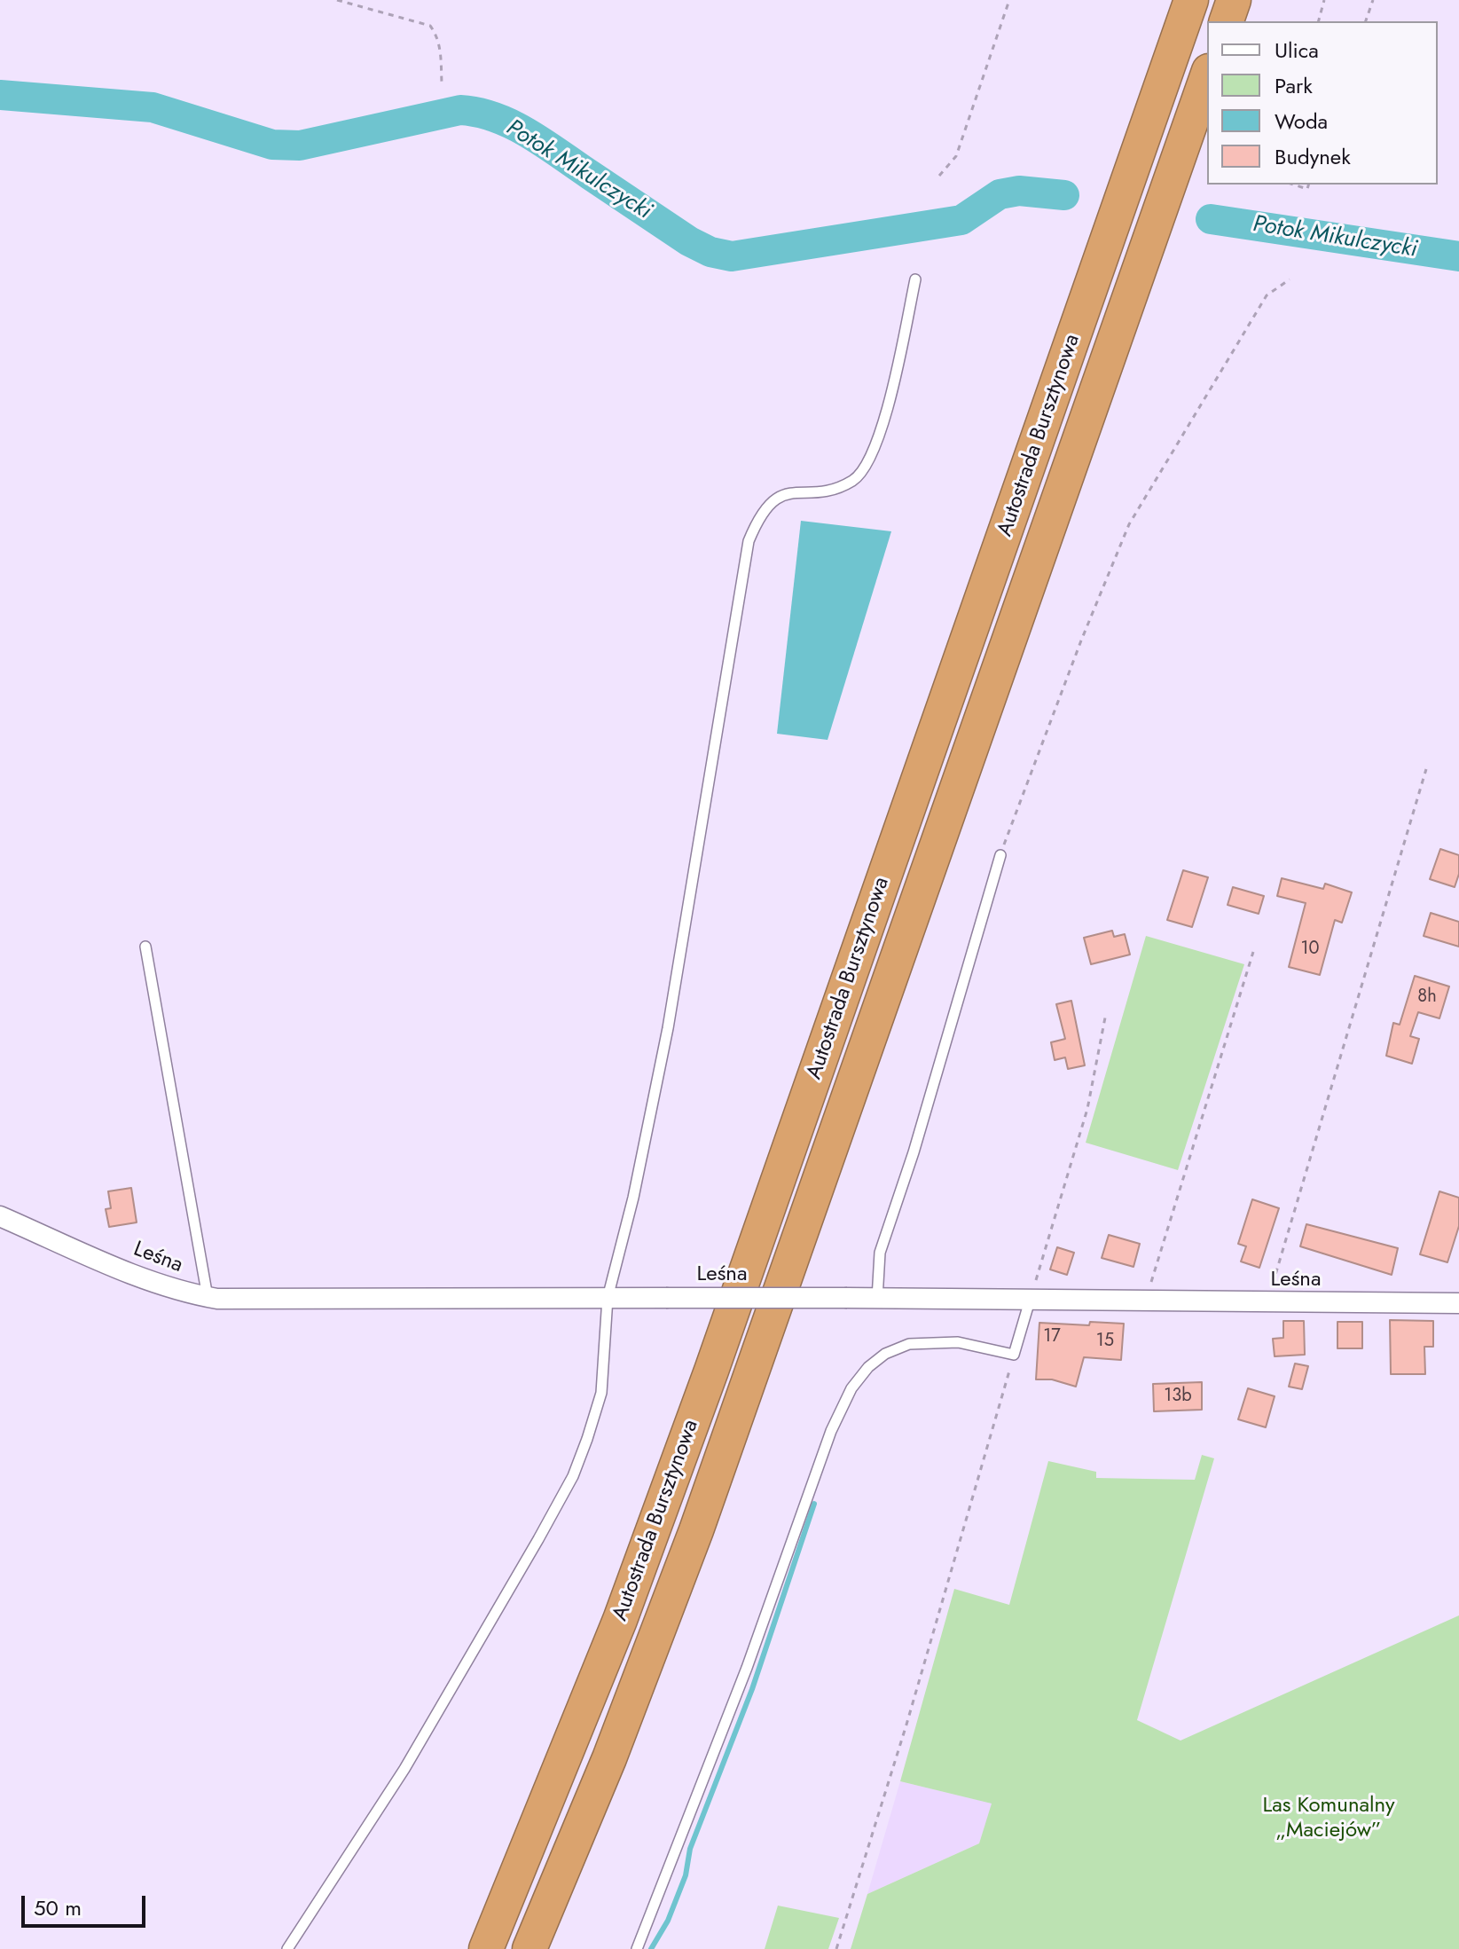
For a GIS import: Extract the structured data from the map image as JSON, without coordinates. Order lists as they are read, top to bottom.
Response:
{
  "streets": {
    "highway": ["Autostrada Bursztynowa"],
    "street": ["Leśna"]
  },
  "water": ["Potok Mikulczycki"],
  "parks": ["Las Komunalny „Maciejów”"],
  "house_numbers": [
    "10",
    "8h",
    "17",
    "15",
    "13b"
  ],
  "legend": [
    "Ulica",
    "Park",
    "Woda",
    "Budynek"
  ],
  "scale_bar": "50 m"
}
